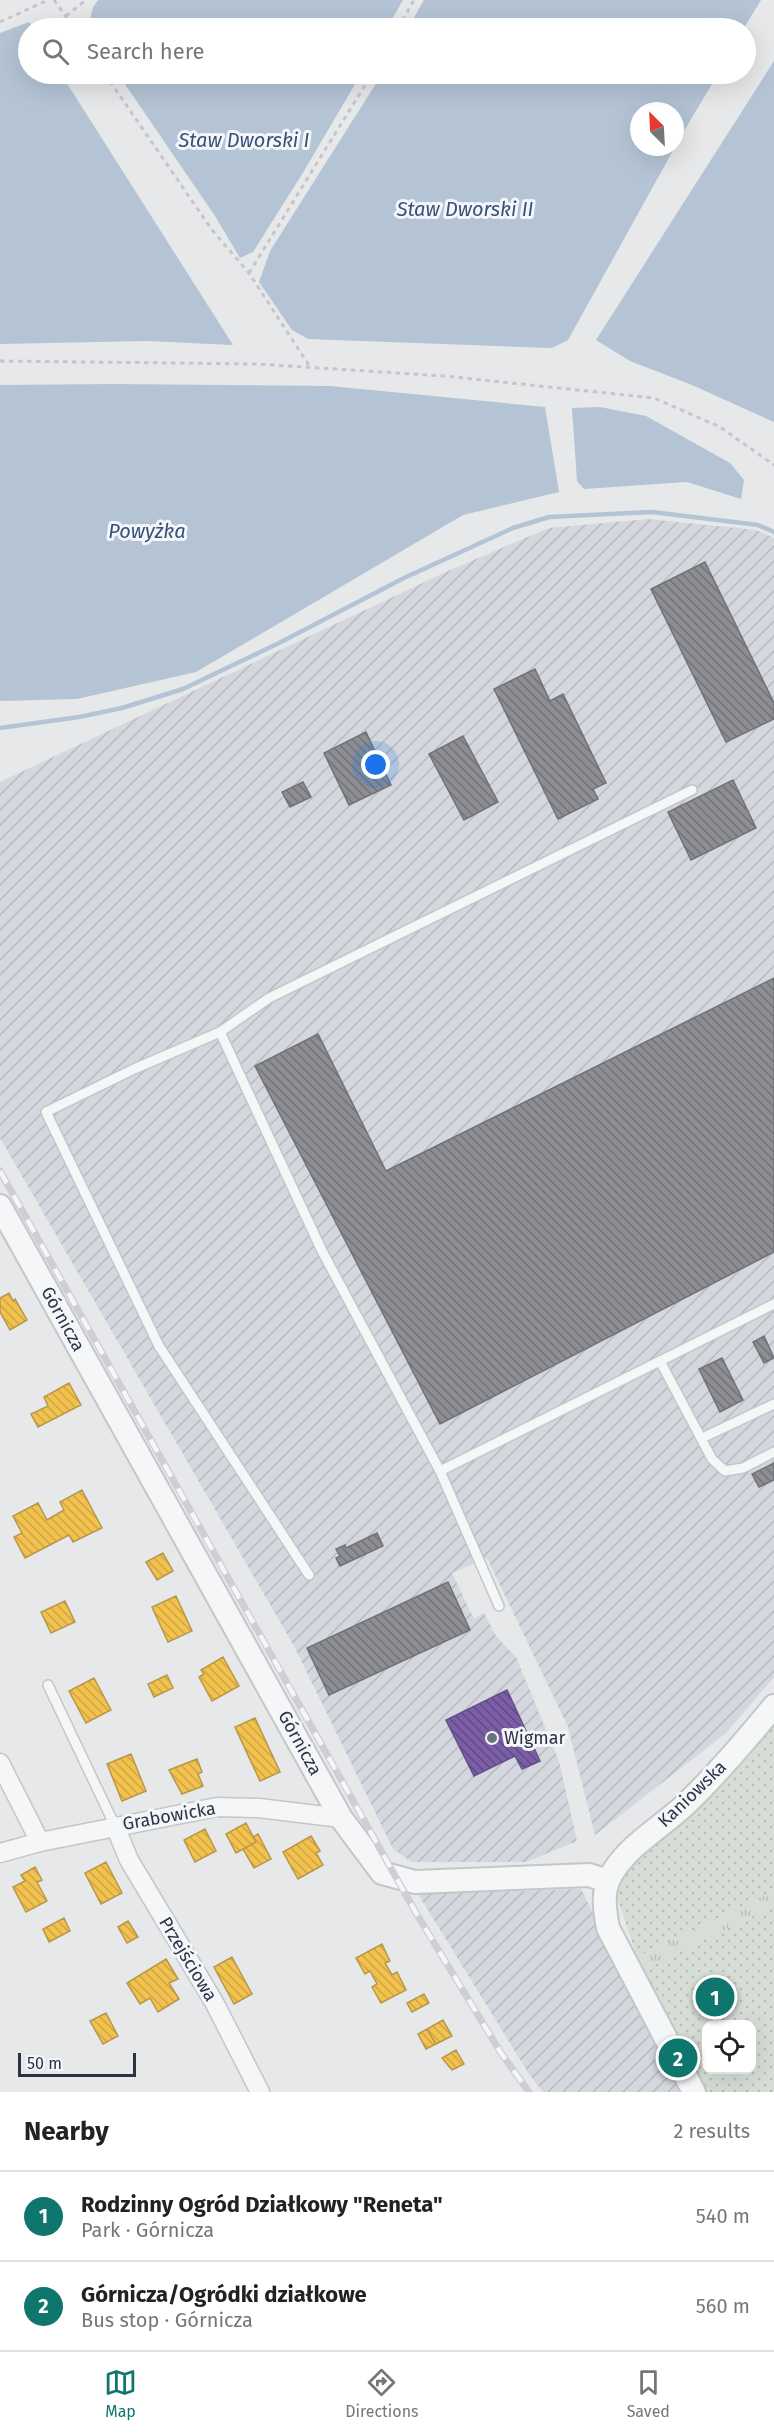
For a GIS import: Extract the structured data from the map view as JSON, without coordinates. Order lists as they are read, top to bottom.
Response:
{
  "streets": {
    "street": [
      "Górnicza",
      "Kaniowska",
      "Grabowicka",
      "Przejściowa"
    ]
  },
  "crossings": [
    ["Górnicza", "Kaniowska"],
    ["Górnicza", "Grabowicka"],
    ["Grabowicka", "Przejściowa"]
  ],
  "water": ["Staw Dworski I", "Staw Dworski II", "Powyżka"],
  "places": ["Wigmar"],
  "scale_bar": "50 m",
  "north": "top left",
  "page": {
    "search": "Search here",
    "pins": ["1", "2"],
    "scale": "50 m",
    "heading": ["Nearby", "2 results"],
    "list": [
      {
        "mark": "1",
        "name": "Rodzinny Ogród Działkowy \"Reneta\"",
        "note": "Park · Górnicza",
        "value": "540 m"
      },
      {
        "mark": "2",
        "name": "Górnicza/Ogródki działkowe",
        "note": "Bus stop · Górnicza",
        "value": "560 m"
      }
    ],
    "nav": ["Map", "Directions", "Saved"]
  }
}
